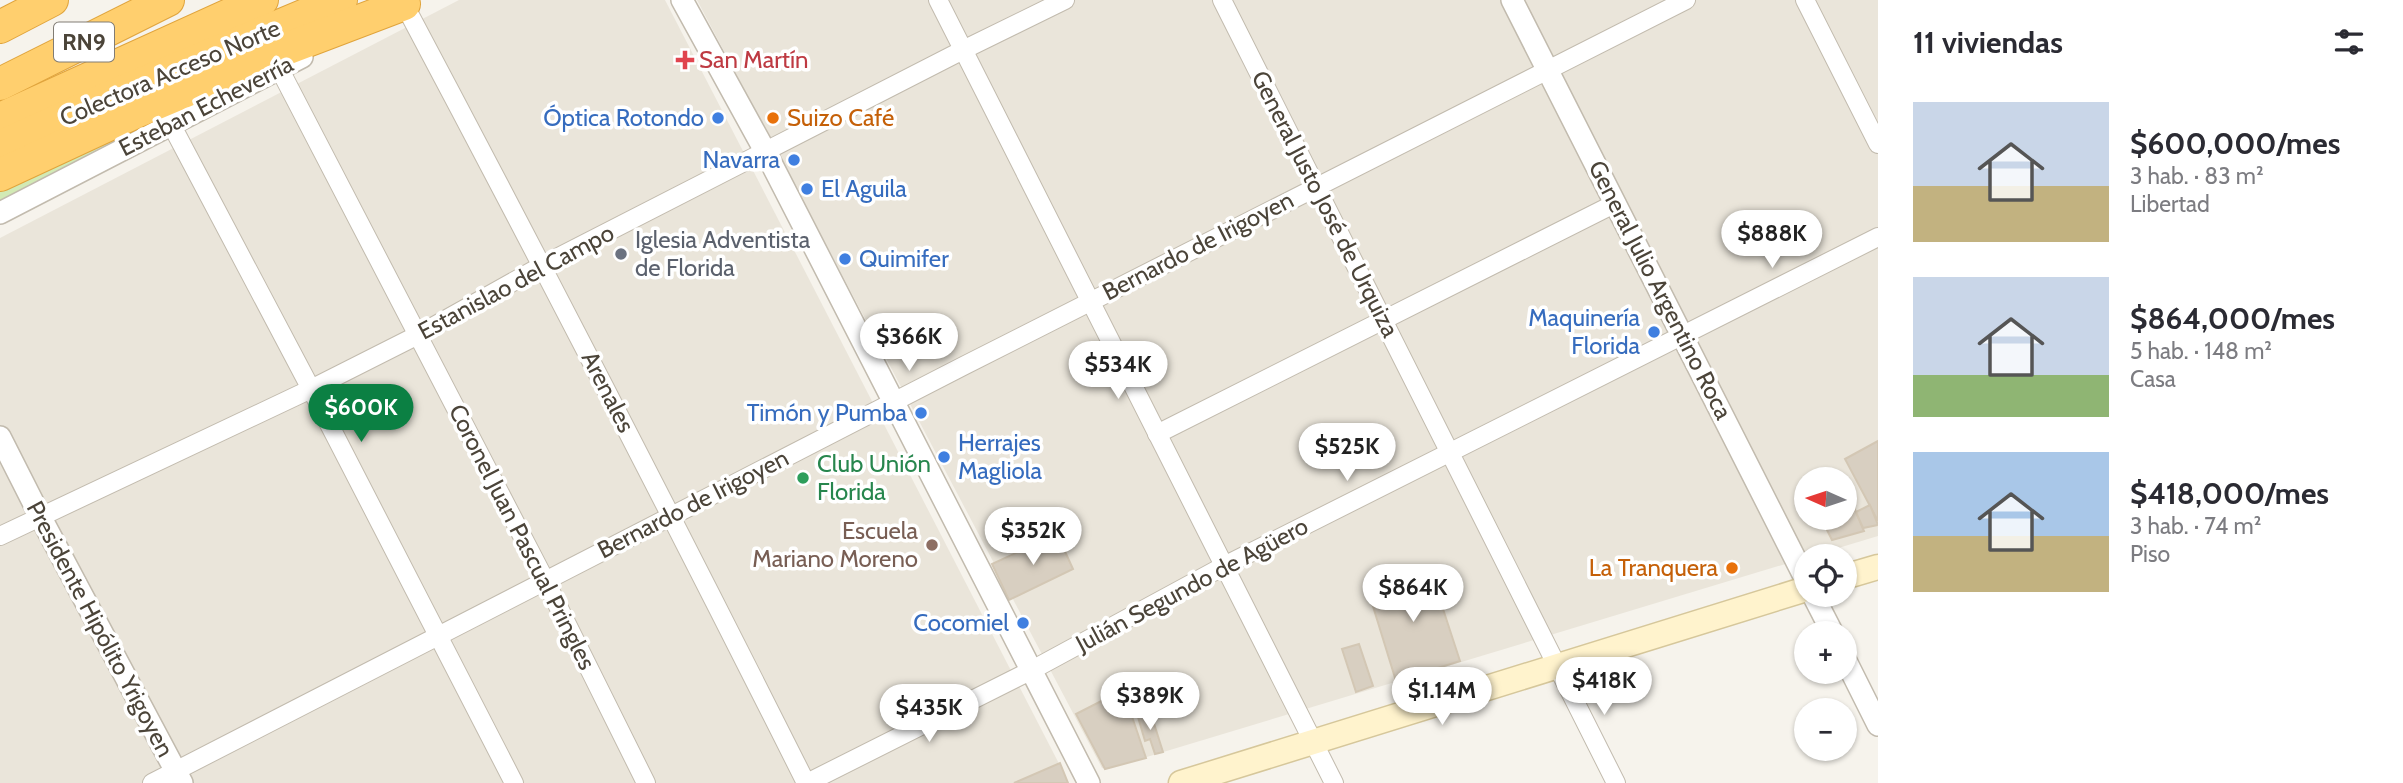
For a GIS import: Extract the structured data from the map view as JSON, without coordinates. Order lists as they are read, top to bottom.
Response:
{
  "streets": {
    "highway": ["RN9", "Colectora Acceso Norte"],
    "street": [
      "Esteban Echeverría",
      "General Justo José de Urquiza",
      "Bernardo de Irigoyen",
      "Estanislao del Campo",
      "General Julio Argentino Roca",
      "Arenales",
      "Coronel Juan Pascual Pringles",
      "Julián Segundo de Agüero",
      "Presidente Hipólito Yrigoyen"
    ]
  },
  "crossings": [
    ["Esteban Echeverría", "Arenales"],
    ["Esteban Echeverría", "Coronel Juan Pascual Pringles"],
    ["General Justo José de Urquiza", "Bernardo de Irigoyen"],
    ["General Justo José de Urquiza", "Julián Segundo de Agüero"],
    ["Bernardo de Irigoyen", "General Julio Argentino Roca"],
    ["Bernardo de Irigoyen", "Arenales"],
    ["Bernardo de Irigoyen", "Coronel Juan Pascual Pringles"],
    ["Bernardo de Irigoyen", "Presidente Hipólito Yrigoyen"],
    ["Estanislao del Campo", "Arenales"],
    ["Estanislao del Campo", "Coronel Juan Pascual Pringles"],
    ["Estanislao del Campo", "Presidente Hipólito Yrigoyen"],
    ["General Julio Argentino Roca", "Julián Segundo de Agüero"],
    ["Arenales", "Julián Segundo de Agüero"]
  ],
  "places": {
    "health": ["San Martín"],
    "other": [
      "Óptica Rotondo",
      "Suizo Café",
      "Navarra",
      "El Aguila",
      "Iglesia Adventista de Florida",
      "Quimifer",
      "Maquinería Florida",
      "Timón y Pumba",
      "Herrajes Magliola",
      "Club Unión Florida",
      "Escuela Mariano Moreno",
      "La Tranquera",
      "Cocomiel"
    ]
  },
  "north": "left",
  "page": {
    "heading": "11 viviendas",
    "list": [
      {
        "name": "$600,000/mes",
        "note": "3 hab. · 83 m² · Libertad"
      },
      {
        "name": "$864,000/mes",
        "note": "5 hab. · 148 m² · Casa"
      },
      {
        "name": "$418,000/mes",
        "note": "3 hab. · 74 m² · Piso"
      }
    ],
    "price": [
      "$888K",
      "$366K",
      "$534K",
      "$600K",
      "$525K",
      "$352K",
      "$864K",
      "$418K",
      "$1.14M",
      "$389K",
      "$435K"
    ],
    "map_buttons": ["+", "−"]
  }
}
